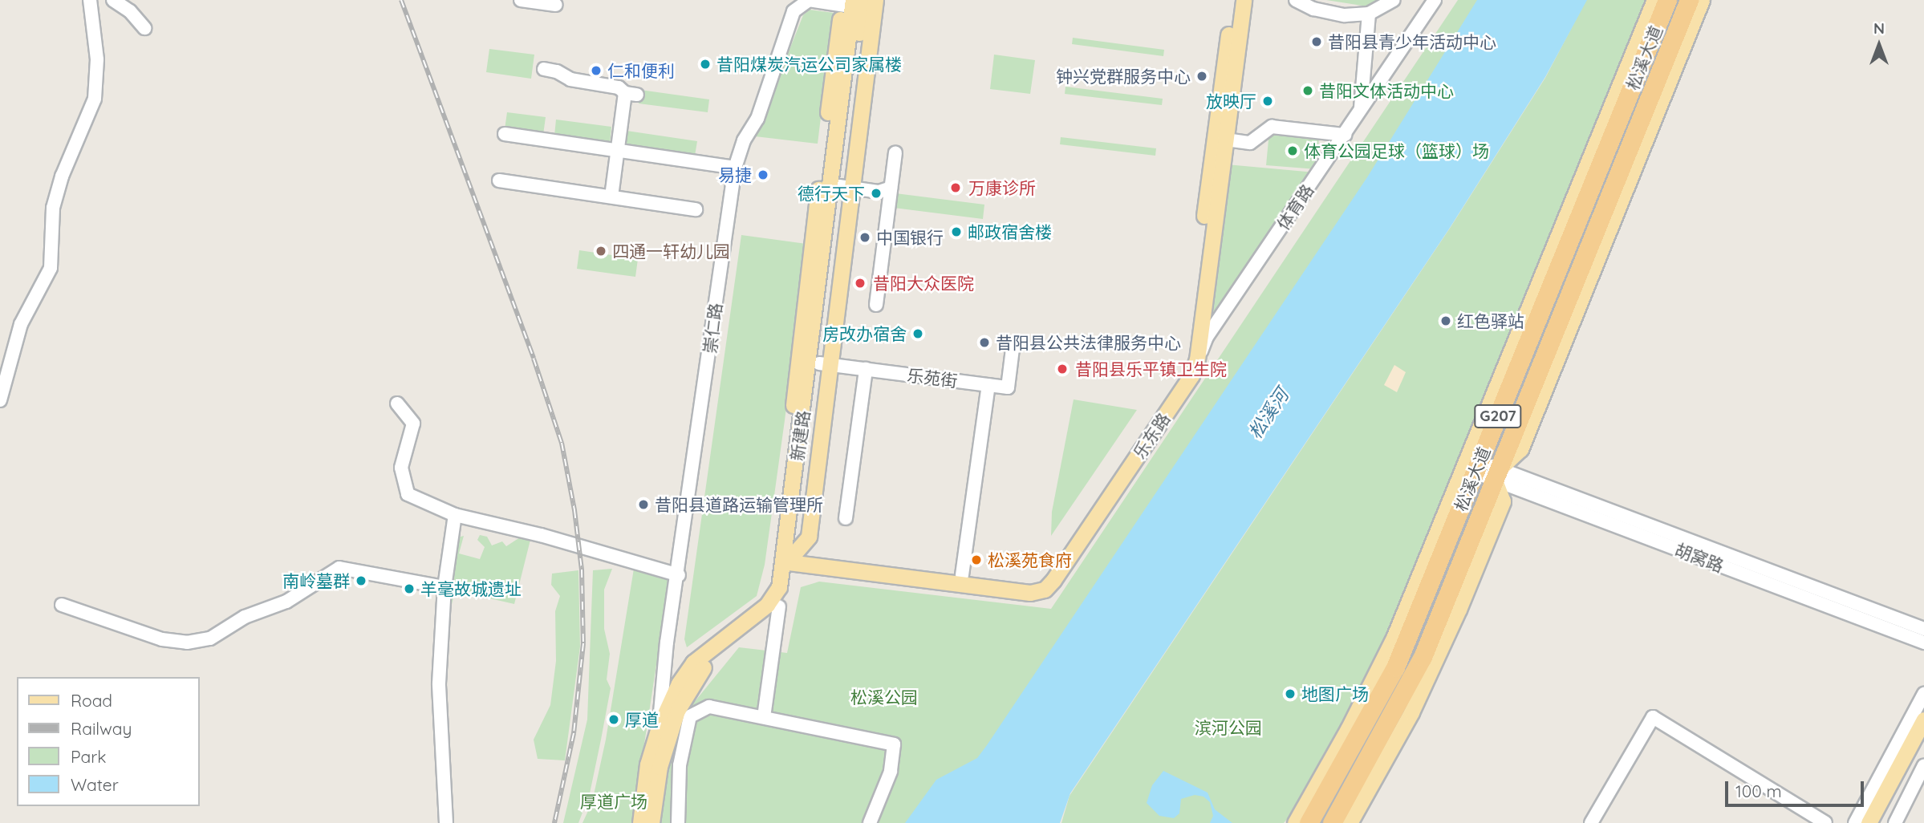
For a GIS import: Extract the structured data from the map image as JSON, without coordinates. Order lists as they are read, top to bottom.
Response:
{
  "streets": {
    "highway": ["松溪大道", "G207"],
    "main road": ["新建路", "乐东路"],
    "street": [
      "体育路",
      "崇仁路",
      "乐苑街",
      "胡窝路"
    ]
  },
  "crossings": [
    ["松溪大道", "胡窝路"],
    ["体育路", "乐东路"],
    ["崇仁路", "新建路"],
    ["乐苑街", "新建路"],
    ["新建路", "乐东路"]
  ],
  "water": ["松溪河"],
  "parks": ["松溪公园", "滨河公园", "厚道广场"],
  "places": [
    "昔阳县青少年活动中心",
    "昔阳煤炭汽运公司家属楼",
    "仁和便利",
    "钟兴党群服务中心",
    "昔阳文体活动中心",
    "放映厅",
    "体育公园足球（篮球）场",
    "易捷",
    "万康诊所",
    "德行天下",
    "邮政宿舍楼",
    "中国银行",
    "四通一轩幼儿园",
    "昔阳大众医院",
    "红色驿站",
    "房改办宿舍",
    "昔阳县公共法律服务中心",
    "昔阳县乐平镇卫生院",
    "昔阳县道路运输管理所",
    "松溪苑食府",
    "南岭墓群",
    "羊毫故城遗址",
    "地图广场",
    "厚道"
  ],
  "legend": [
    "Road",
    "Railway",
    "Park",
    "Water"
  ],
  "scale_bar": "100 m",
  "north": "top"
}
